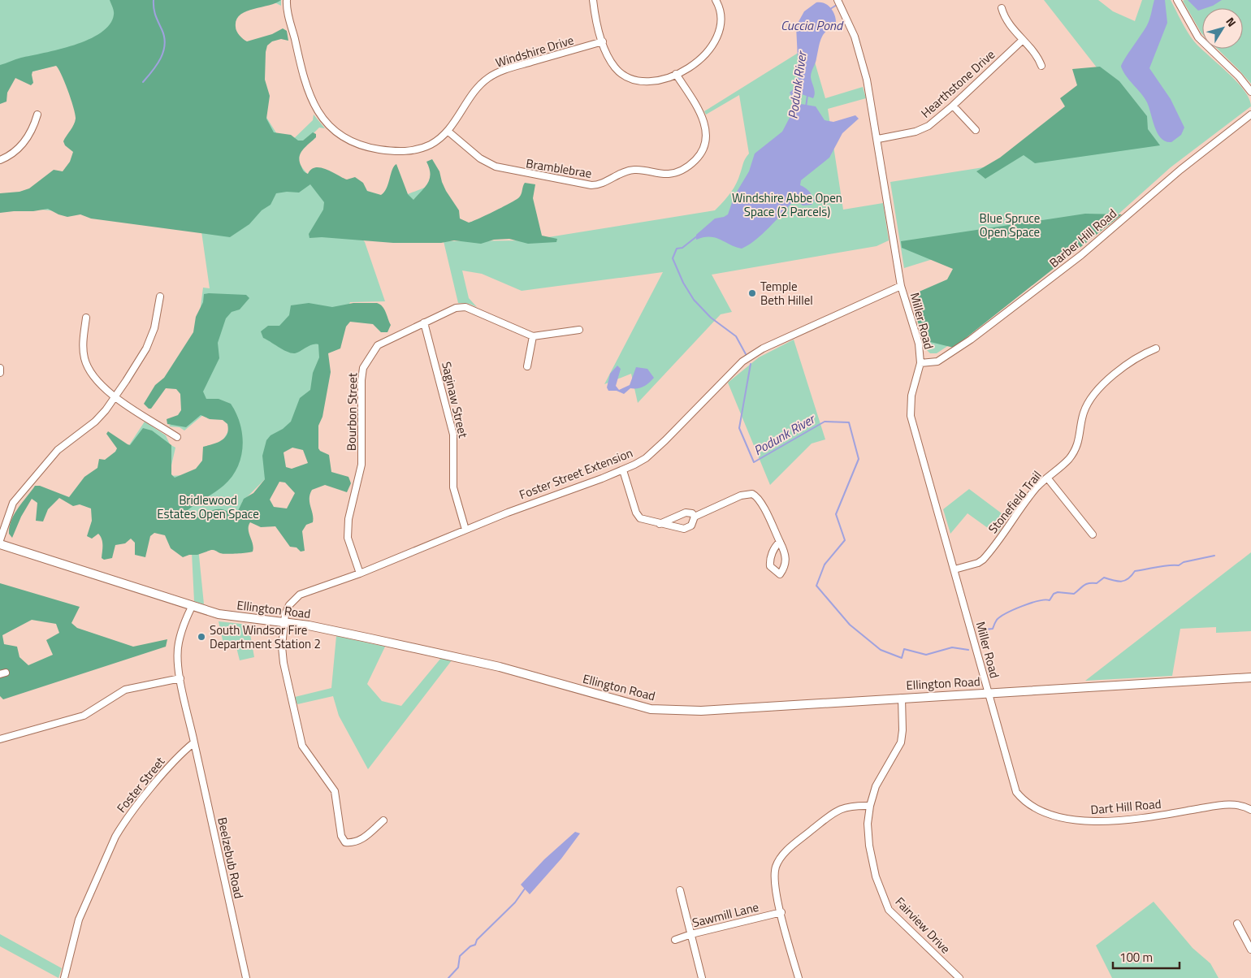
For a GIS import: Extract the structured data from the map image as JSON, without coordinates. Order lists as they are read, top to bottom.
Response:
{
  "streets": {
    "main road": ["Ellington Road"],
    "street": [
      "Windshire Drive",
      "Hearthstone Drive",
      "Bramblebrae",
      "Barber Hill Road",
      "Miller Road",
      "Saginaw Street",
      "Bourbon Street",
      "Foster Street Extension",
      "Stonefield Trail",
      "Foster Street",
      "Dart Hill Road",
      "Beelzebub Road",
      "Sawmill Lane",
      "Fairview Drive"
    ]
  },
  "crossings": [
    ["Windshire Drive", "Bramblebrae"],
    ["Hearthstone Drive", "Miller Road"],
    ["Barber Hill Road", "Miller Road"],
    ["Miller Road", "Foster Street Extension"],
    ["Miller Road", "Stonefield Trail"],
    ["Miller Road", "Ellington Road"],
    ["Miller Road", "Dart Hill Road"],
    ["Saginaw Street", "Bourbon Street"],
    ["Saginaw Street", "Foster Street Extension"],
    ["Bourbon Street", "Foster Street Extension"],
    ["Foster Street Extension", "Ellington Road"],
    ["Ellington Road", "Dart Hill Road"],
    ["Ellington Road", "Fairview Drive"],
    ["Foster Street", "Beelzebub Road"]
  ],
  "water": ["Cuccia Pond", "Podunk River"],
  "parks": ["Windshire Abbe Open Space (2 Parcels)", "Blue Spruce Open Space", "Bridlewood Estates Open Space"],
  "places": ["Temple Beth Hillel", "South Windsor Fire Department Station 2"],
  "scale_bar": "100 m",
  "north": "top right"
}
